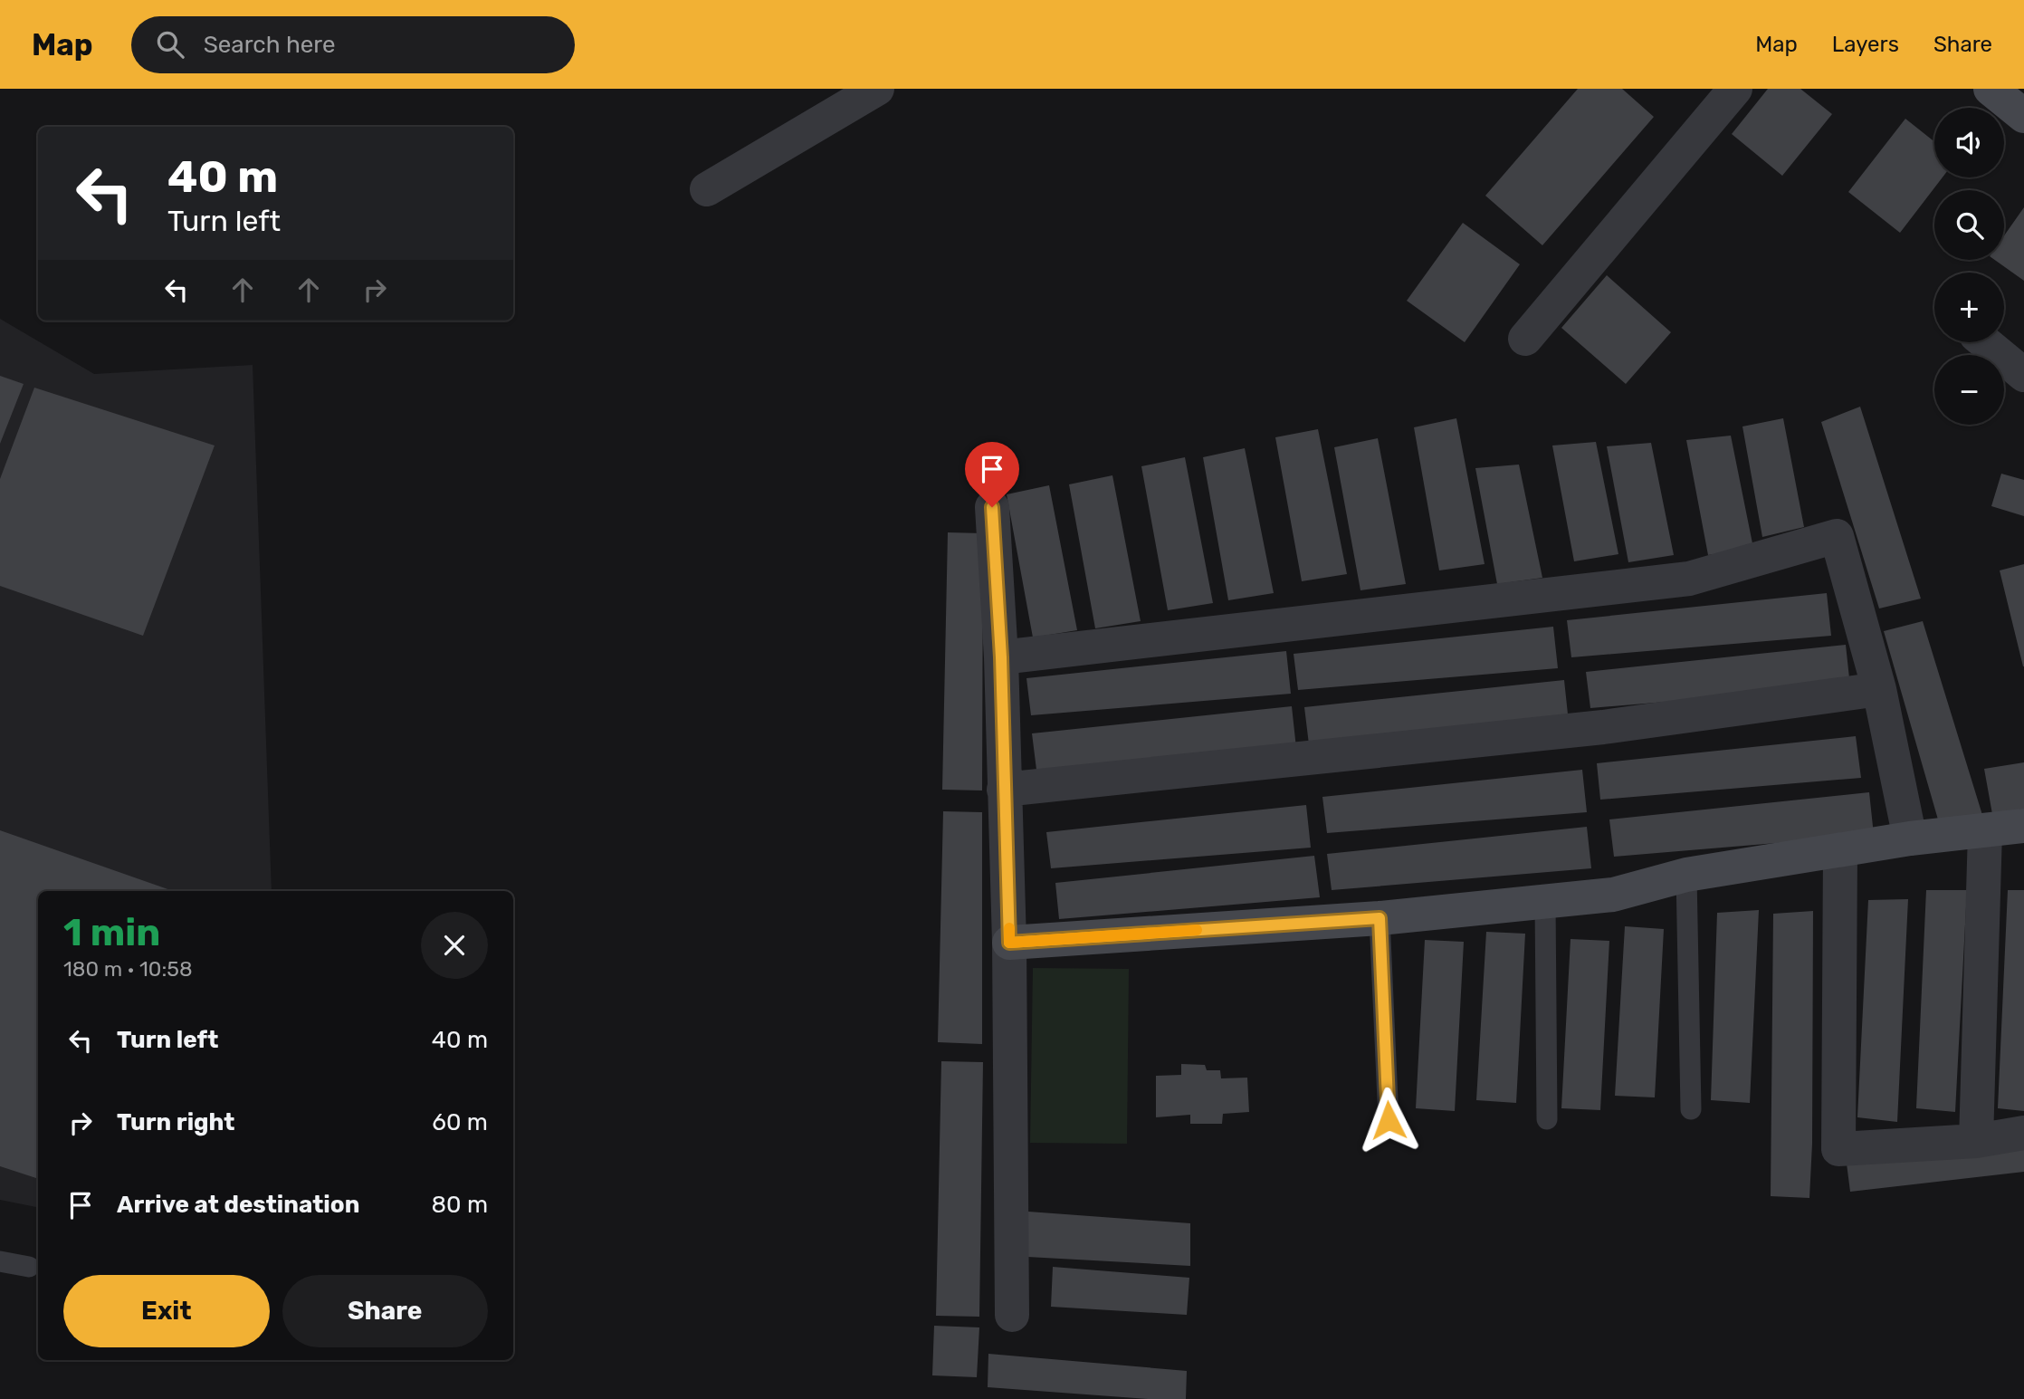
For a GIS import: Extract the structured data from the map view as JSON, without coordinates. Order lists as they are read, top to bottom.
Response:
{
  "page": {
    "header": "Map",
    "search": "Search here",
    "nav": ["Map", "Layers", "Share"],
    "map_buttons": ["+", "−"],
    "turn": ["40 m", "Turn left"],
    "heading": ["1 min", "180 m · 10:58"],
    "list": [
      {
        "name": "Turn left",
        "value": "40 m"
      },
      {
        "name": "Turn right",
        "value": "60 m"
      },
      {
        "name": "Arrive at destination",
        "value": "80 m"
      }
    ],
    "buttons": ["Exit", "Share"]
  }
}
